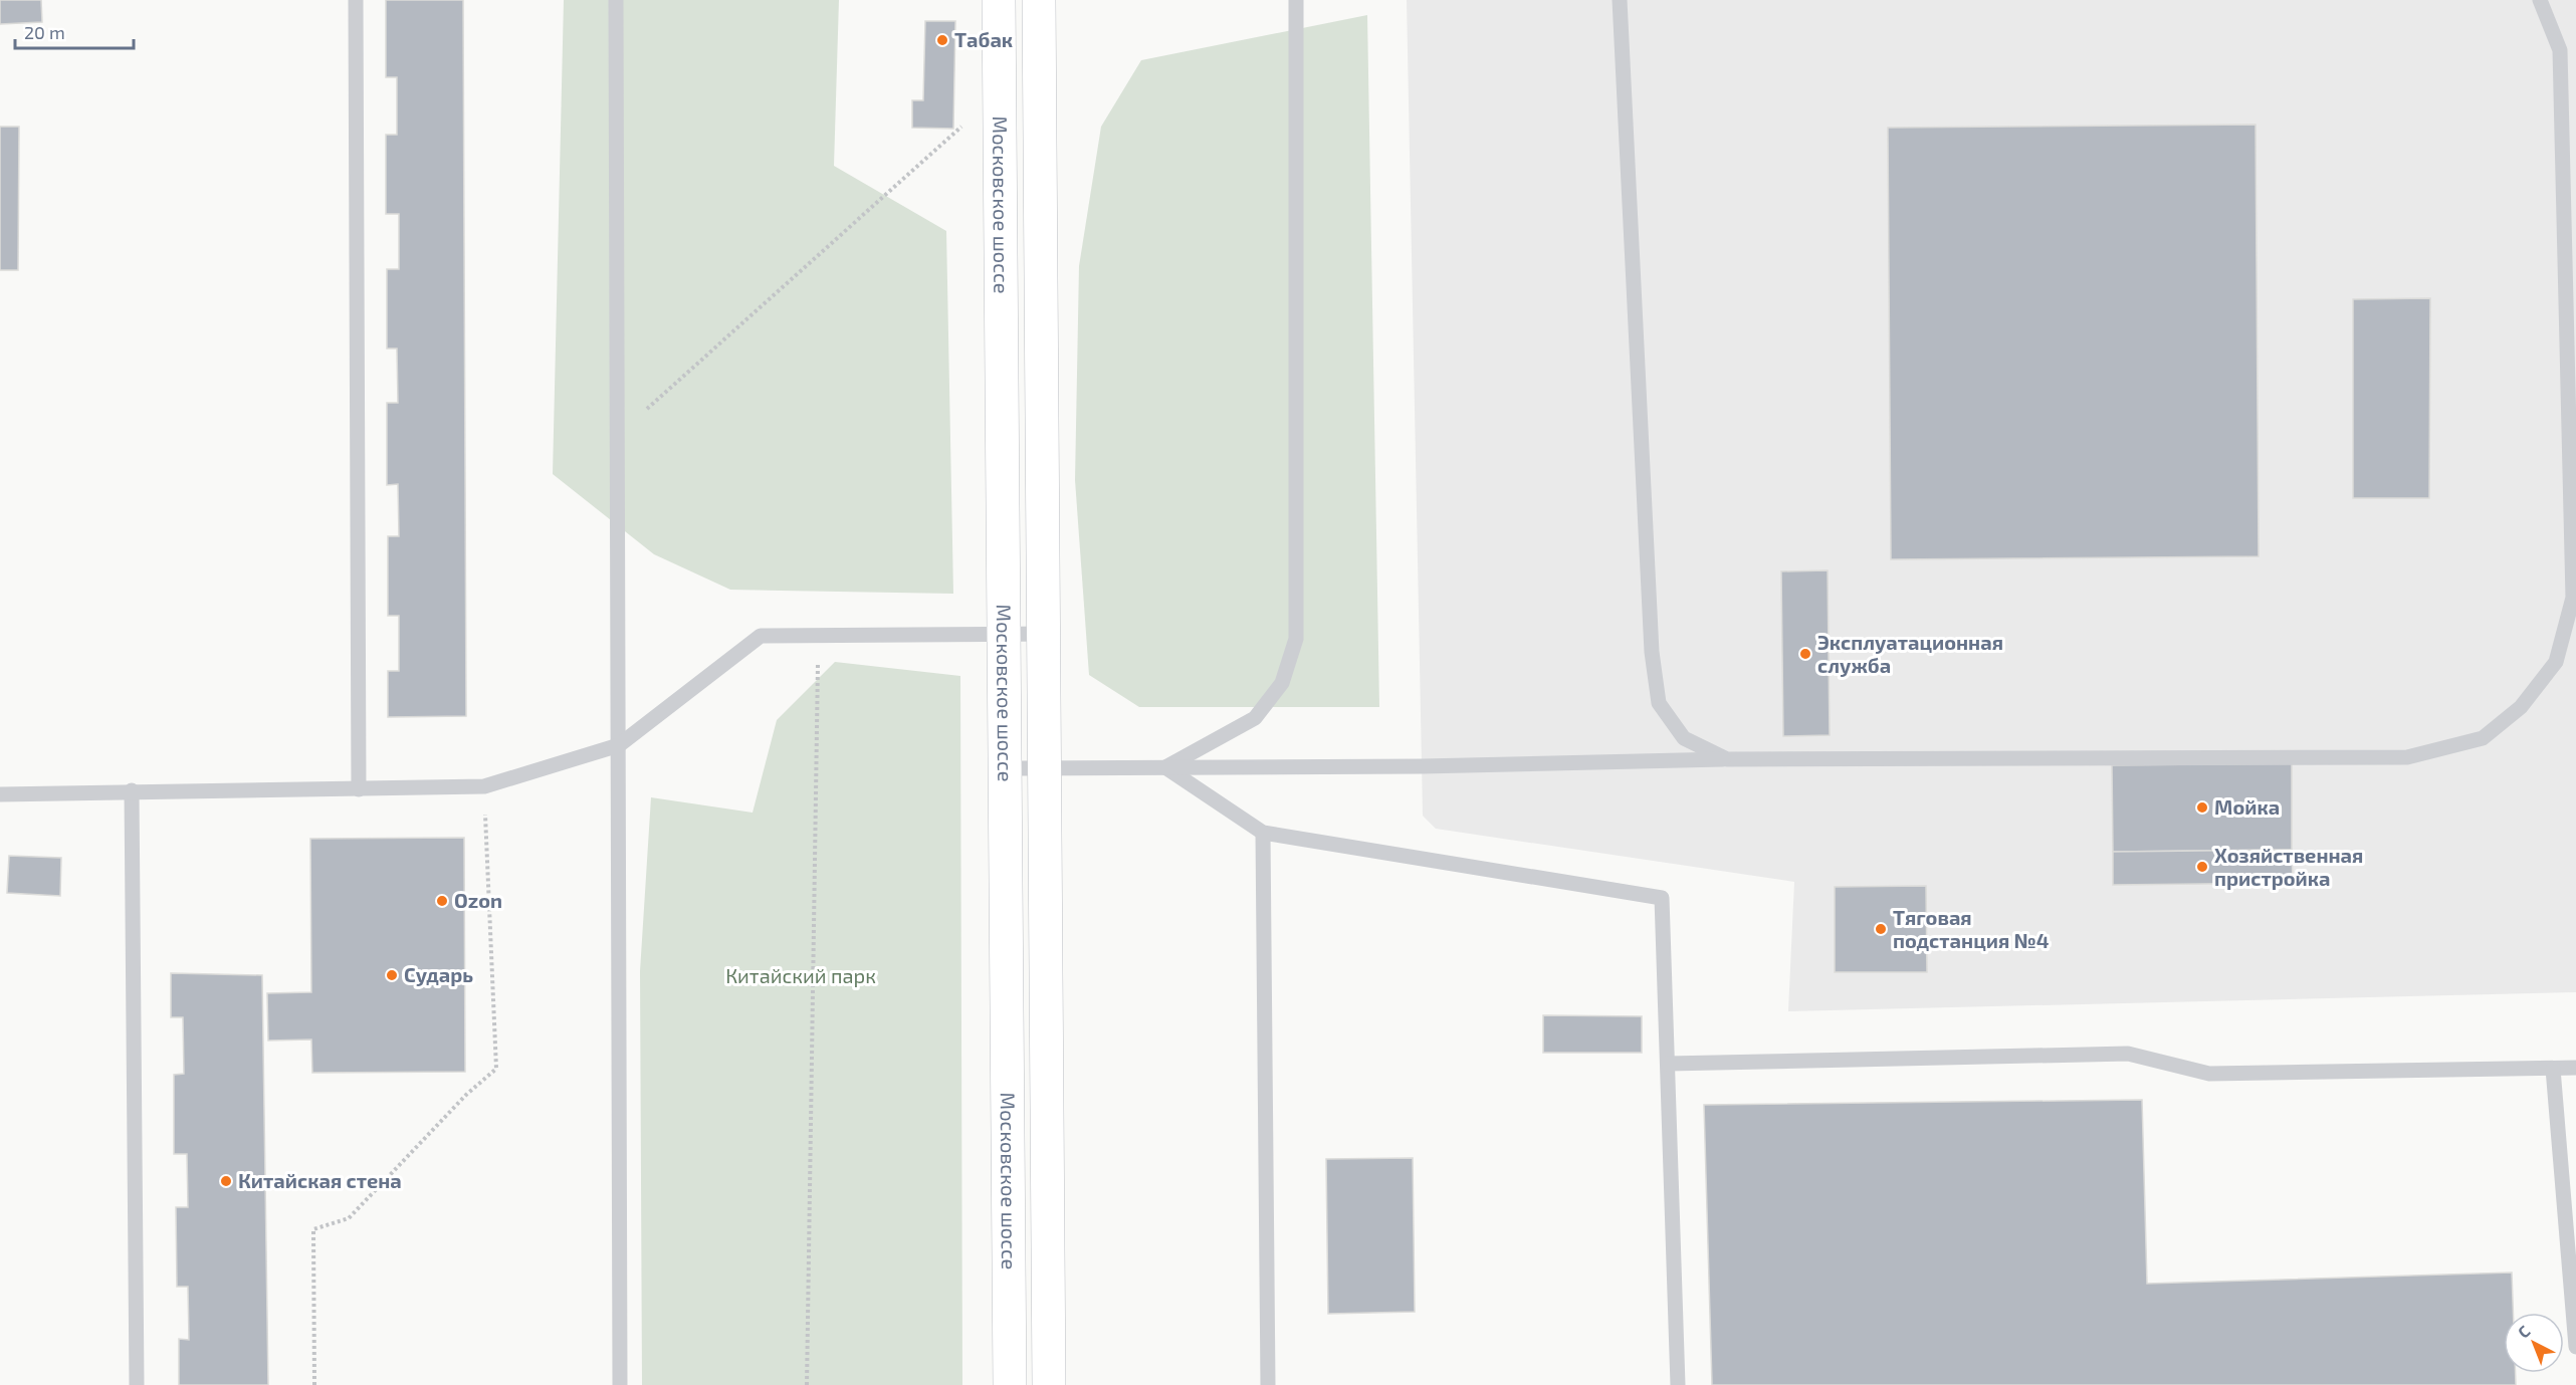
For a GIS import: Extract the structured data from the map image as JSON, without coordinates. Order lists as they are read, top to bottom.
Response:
{
  "streets": {
    "main road": ["Московское шоссе"]
  },
  "parks": ["Китайский парк"],
  "places": [
    "Табак",
    "Эксплуатационная служба",
    "Мойка",
    "Хозяйственная пристройка",
    "Ozon",
    "Тяговая подстанция №4",
    "Сударь",
    "Китайская стена"
  ],
  "scale_bar": "20 m",
  "north": "top left"
}
